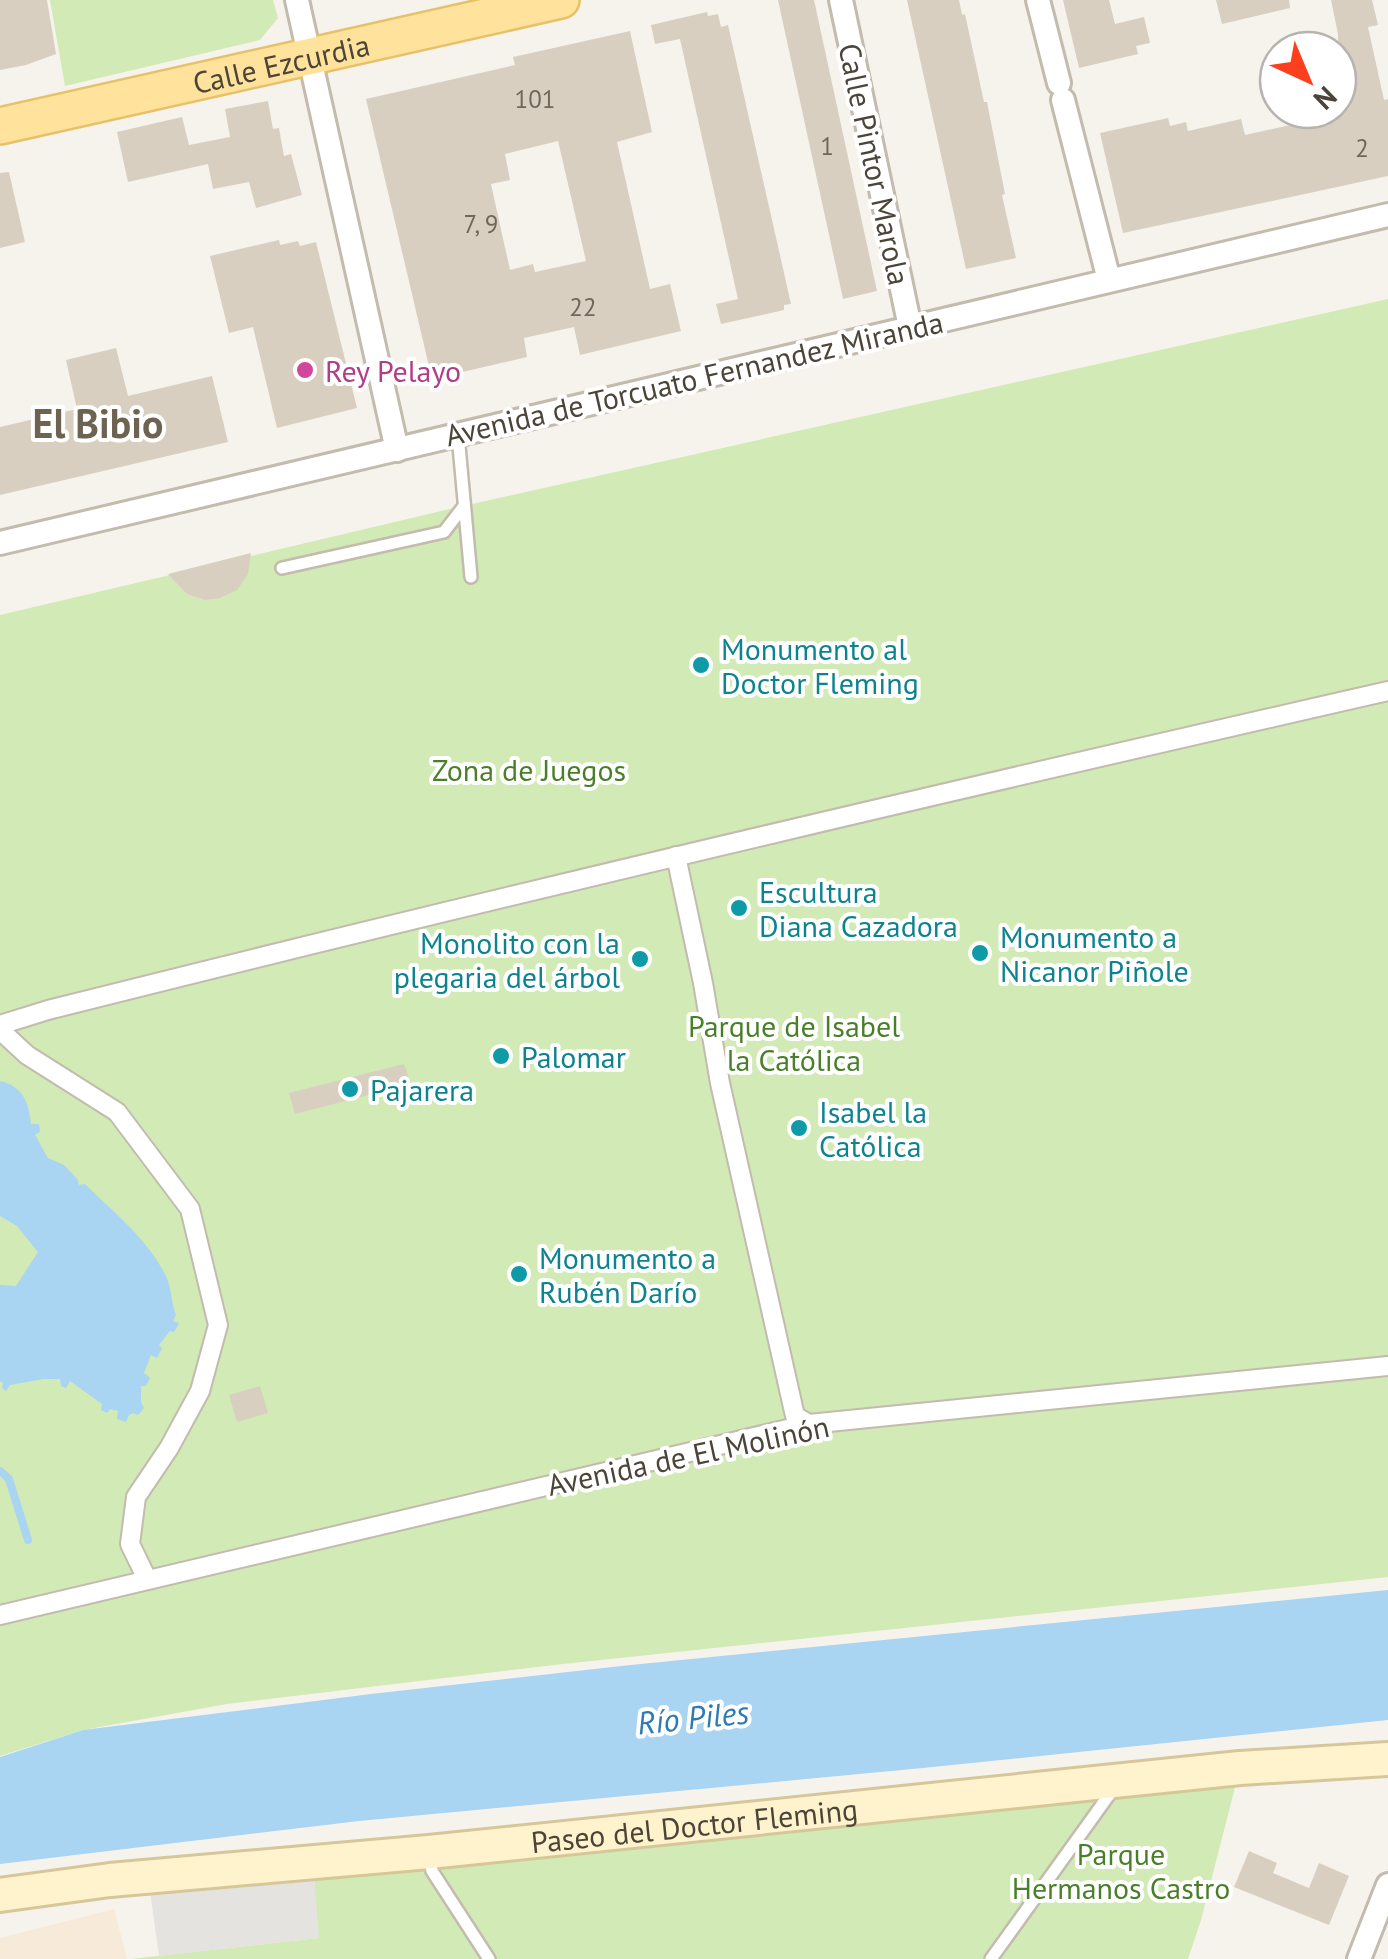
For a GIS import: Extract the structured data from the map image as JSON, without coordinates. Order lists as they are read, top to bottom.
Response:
{
  "streets": {
    "main road": ["Calle Ezcurdia", "Paseo del Doctor Fleming"],
    "street": ["Calle Pintor Marola", "Avenida de Torcuato Fernandez Miranda", "Avenida de El Molinón"]
  },
  "crossings": [
    ["Calle Pintor Marola", "Avenida de Torcuato Fernandez Miranda"]
  ],
  "districts": ["El Bibio"],
  "water": ["Río Piles"],
  "parks": ["Zona de Juegos", "Parque de Isabel la Católica", "Parque Hermanos Castro"],
  "places": [
    "Rey Pelayo",
    "Monumento al Doctor Fleming",
    "Escultura Diana Cazadora",
    "Monumento a Nicanor Piñole",
    "Monolito con la plegaria del árbol",
    "Palomar",
    "Pajarera",
    "Isabel la Católica",
    "Monumento a Rubén Darío"
  ],
  "house_numbers": [
    "101",
    "1",
    "2",
    "7, 9",
    "22"
  ],
  "north": "bottom right"
}
